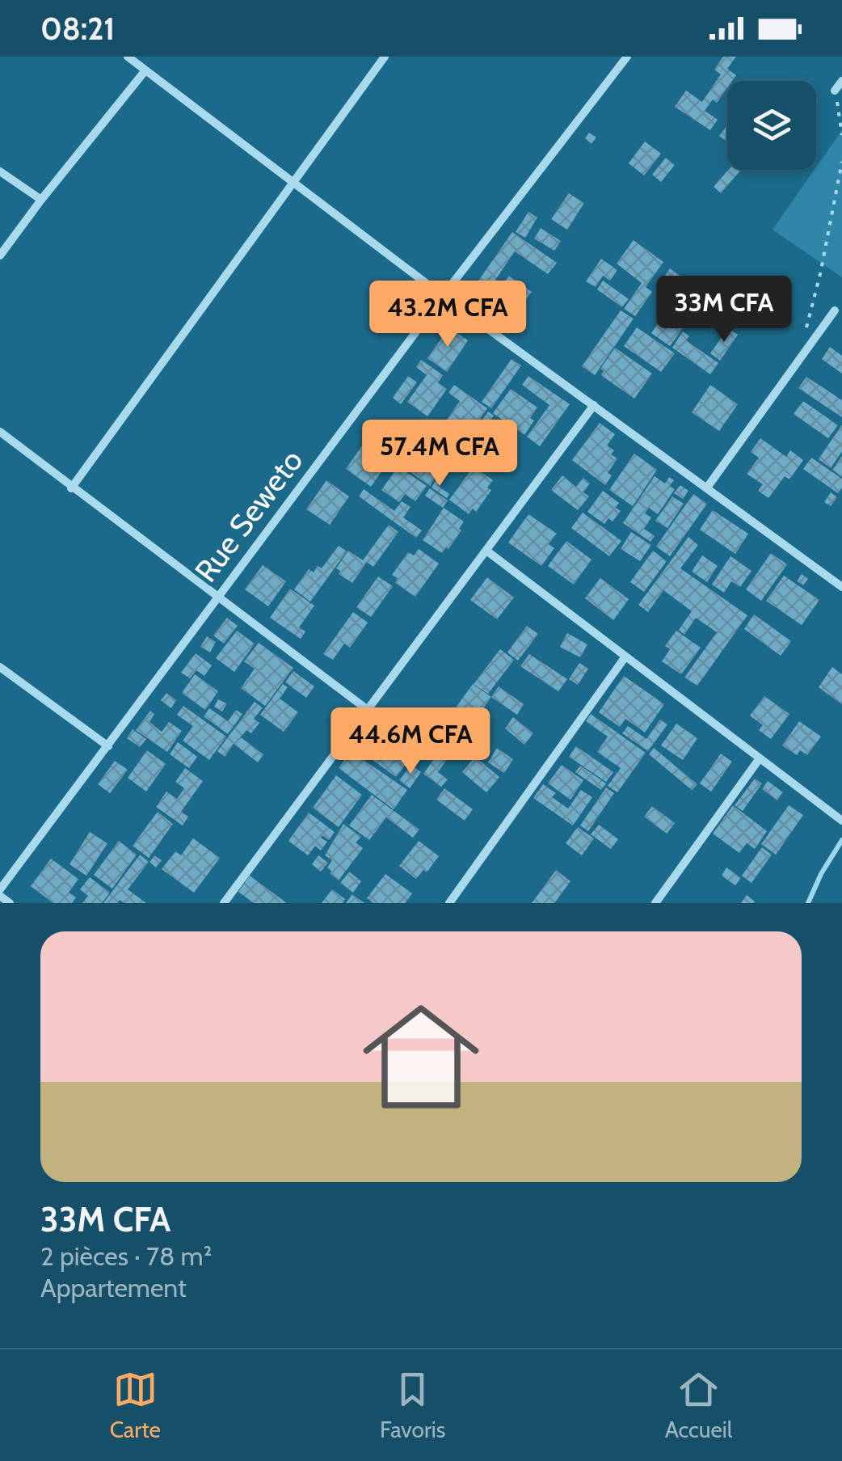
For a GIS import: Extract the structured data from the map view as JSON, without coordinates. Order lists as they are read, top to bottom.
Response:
{
  "streets": {
    "street": ["Rue Seweto"]
  },
  "page": {
    "status": "08:21",
    "price": [
      "33M CFA",
      "43.2M CFA",
      "57.4M CFA",
      "44.6M CFA"
    ],
    "list": [
      {
        "name": "33M CFA",
        "note": "2 pièces · 78 m² · Appartement"
      }
    ],
    "tabs": ["Carte", "Favoris", "Accueil"]
  }
}
